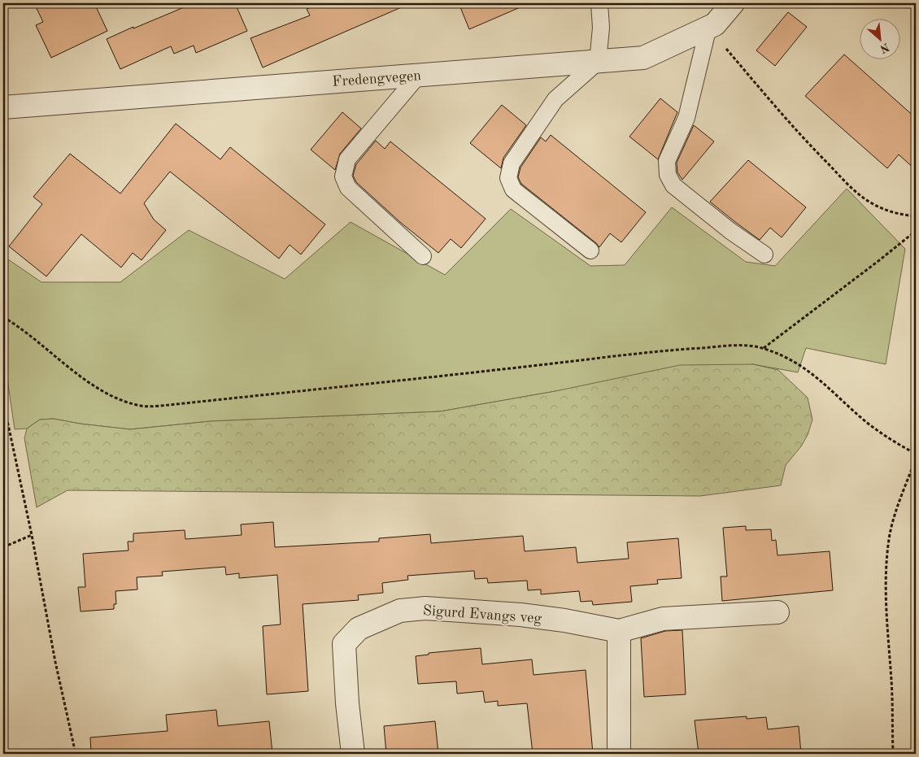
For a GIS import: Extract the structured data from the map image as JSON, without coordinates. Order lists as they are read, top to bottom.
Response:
{
  "streets": {
    "street": ["Fredengvegen", "Sigurd Evangs veg"]
  },
  "north": "bottom right"
}
